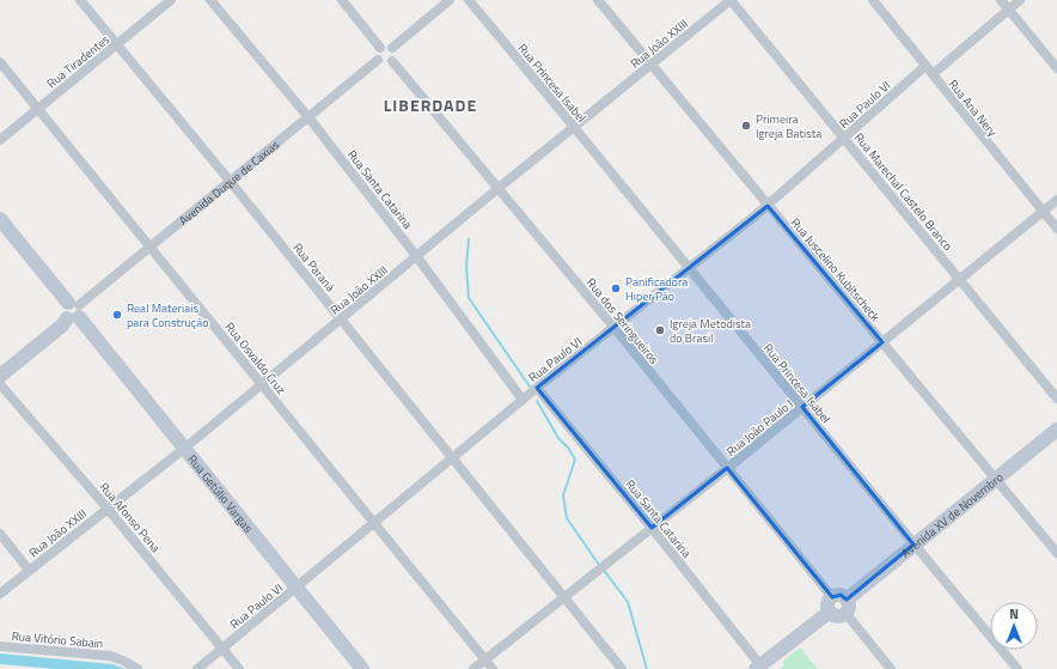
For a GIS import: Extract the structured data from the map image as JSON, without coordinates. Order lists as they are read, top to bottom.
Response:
{
  "streets": {
    "street": [
      "Rua João XXIII",
      "Rua Tiradentes",
      "Rua Princesa Isabel",
      "Rua Paulo VI",
      "Rua Ana Nery",
      "Avenida Duque de Caxias",
      "Rua Santa Catarina",
      "Rua Marechal Castelo Branco",
      "Rua Paraná",
      "Rua Juscelino Kubitscheck",
      "Rua dos Seringueiros",
      "Rua Osvaldo Cruz",
      "Rua João Paulo I",
      "Rua Getúlio Vargas",
      "Avenida XV de Novembro",
      "Rua Afonso Pena",
      "Rua Vitório Sabain"
    ]
  },
  "crossings": [
    ["Rua João XXIII", "Rua Princesa Isabel"],
    ["Rua João XXIII", "Rua Santa Catarina"],
    ["Rua João XXIII", "Rua Marechal Castelo Branco"],
    ["Rua João XXIII", "Rua Paraná"],
    ["Rua João XXIII", "Rua Juscelino Kubitscheck"],
    ["Rua João XXIII", "Rua dos Seringueiros"],
    ["Rua João XXIII", "Rua Osvaldo Cruz"],
    ["Rua João XXIII", "Rua Getúlio Vargas"],
    ["Rua João XXIII", "Rua Afonso Pena"],
    ["Rua Tiradentes", "Rua Paraná"],
    ["Rua Tiradentes", "Rua Osvaldo Cruz"],
    ["Rua Princesa Isabel", "Rua Paulo VI"],
    ["Rua Princesa Isabel", "Rua João Paulo I"],
    ["Rua Princesa Isabel", "Avenida XV de Novembro"],
    ["Rua Paulo VI", "Rua Ana Nery"],
    ["Rua Paulo VI", "Rua Santa Catarina"],
    ["Rua Paulo VI", "Rua Marechal Castelo Branco"],
    ["Rua Paulo VI", "Rua Paraná"],
    ["Rua Paulo VI", "Rua Juscelino Kubitscheck"],
    ["Rua Paulo VI", "Rua dos Seringueiros"],
    ["Rua Paulo VI", "Rua Osvaldo Cruz"],
    ["Rua Paulo VI", "Rua Getúlio Vargas"],
    ["Rua Paulo VI", "Rua Afonso Pena"],
    ["Rua Ana Nery", "Rua João Paulo I"],
    ["Avenida Duque de Caxias", "Rua Santa Catarina"],
    ["Avenida Duque de Caxias", "Rua Paraná"],
    ["Avenida Duque de Caxias", "Rua dos Seringueiros"],
    ["Avenida Duque de Caxias", "Rua Osvaldo Cruz"],
    ["Avenida Duque de Caxias", "Rua Getúlio Vargas"],
    ["Rua Santa Catarina", "Rua João Paulo I"],
    ["Rua Marechal Castelo Branco", "Rua João Paulo I"],
    ["Rua Paraná", "Rua João Paulo I"],
    ["Rua Juscelino Kubitscheck", "Rua João Paulo I"],
    ["Rua Juscelino Kubitscheck", "Avenida XV de Novembro"],
    ["Rua dos Seringueiros", "Rua João Paulo I"],
    ["Rua Osvaldo Cruz", "Rua João Paulo I"]
  ],
  "districts": ["LIBERDADE"],
  "places": [
    "Primeira Igreja Batista",
    "Panificadora Hiper Pão",
    "Real Materiais para Construção",
    "Igreja Metodista do Brasil"
  ],
  "north": "top"
}
